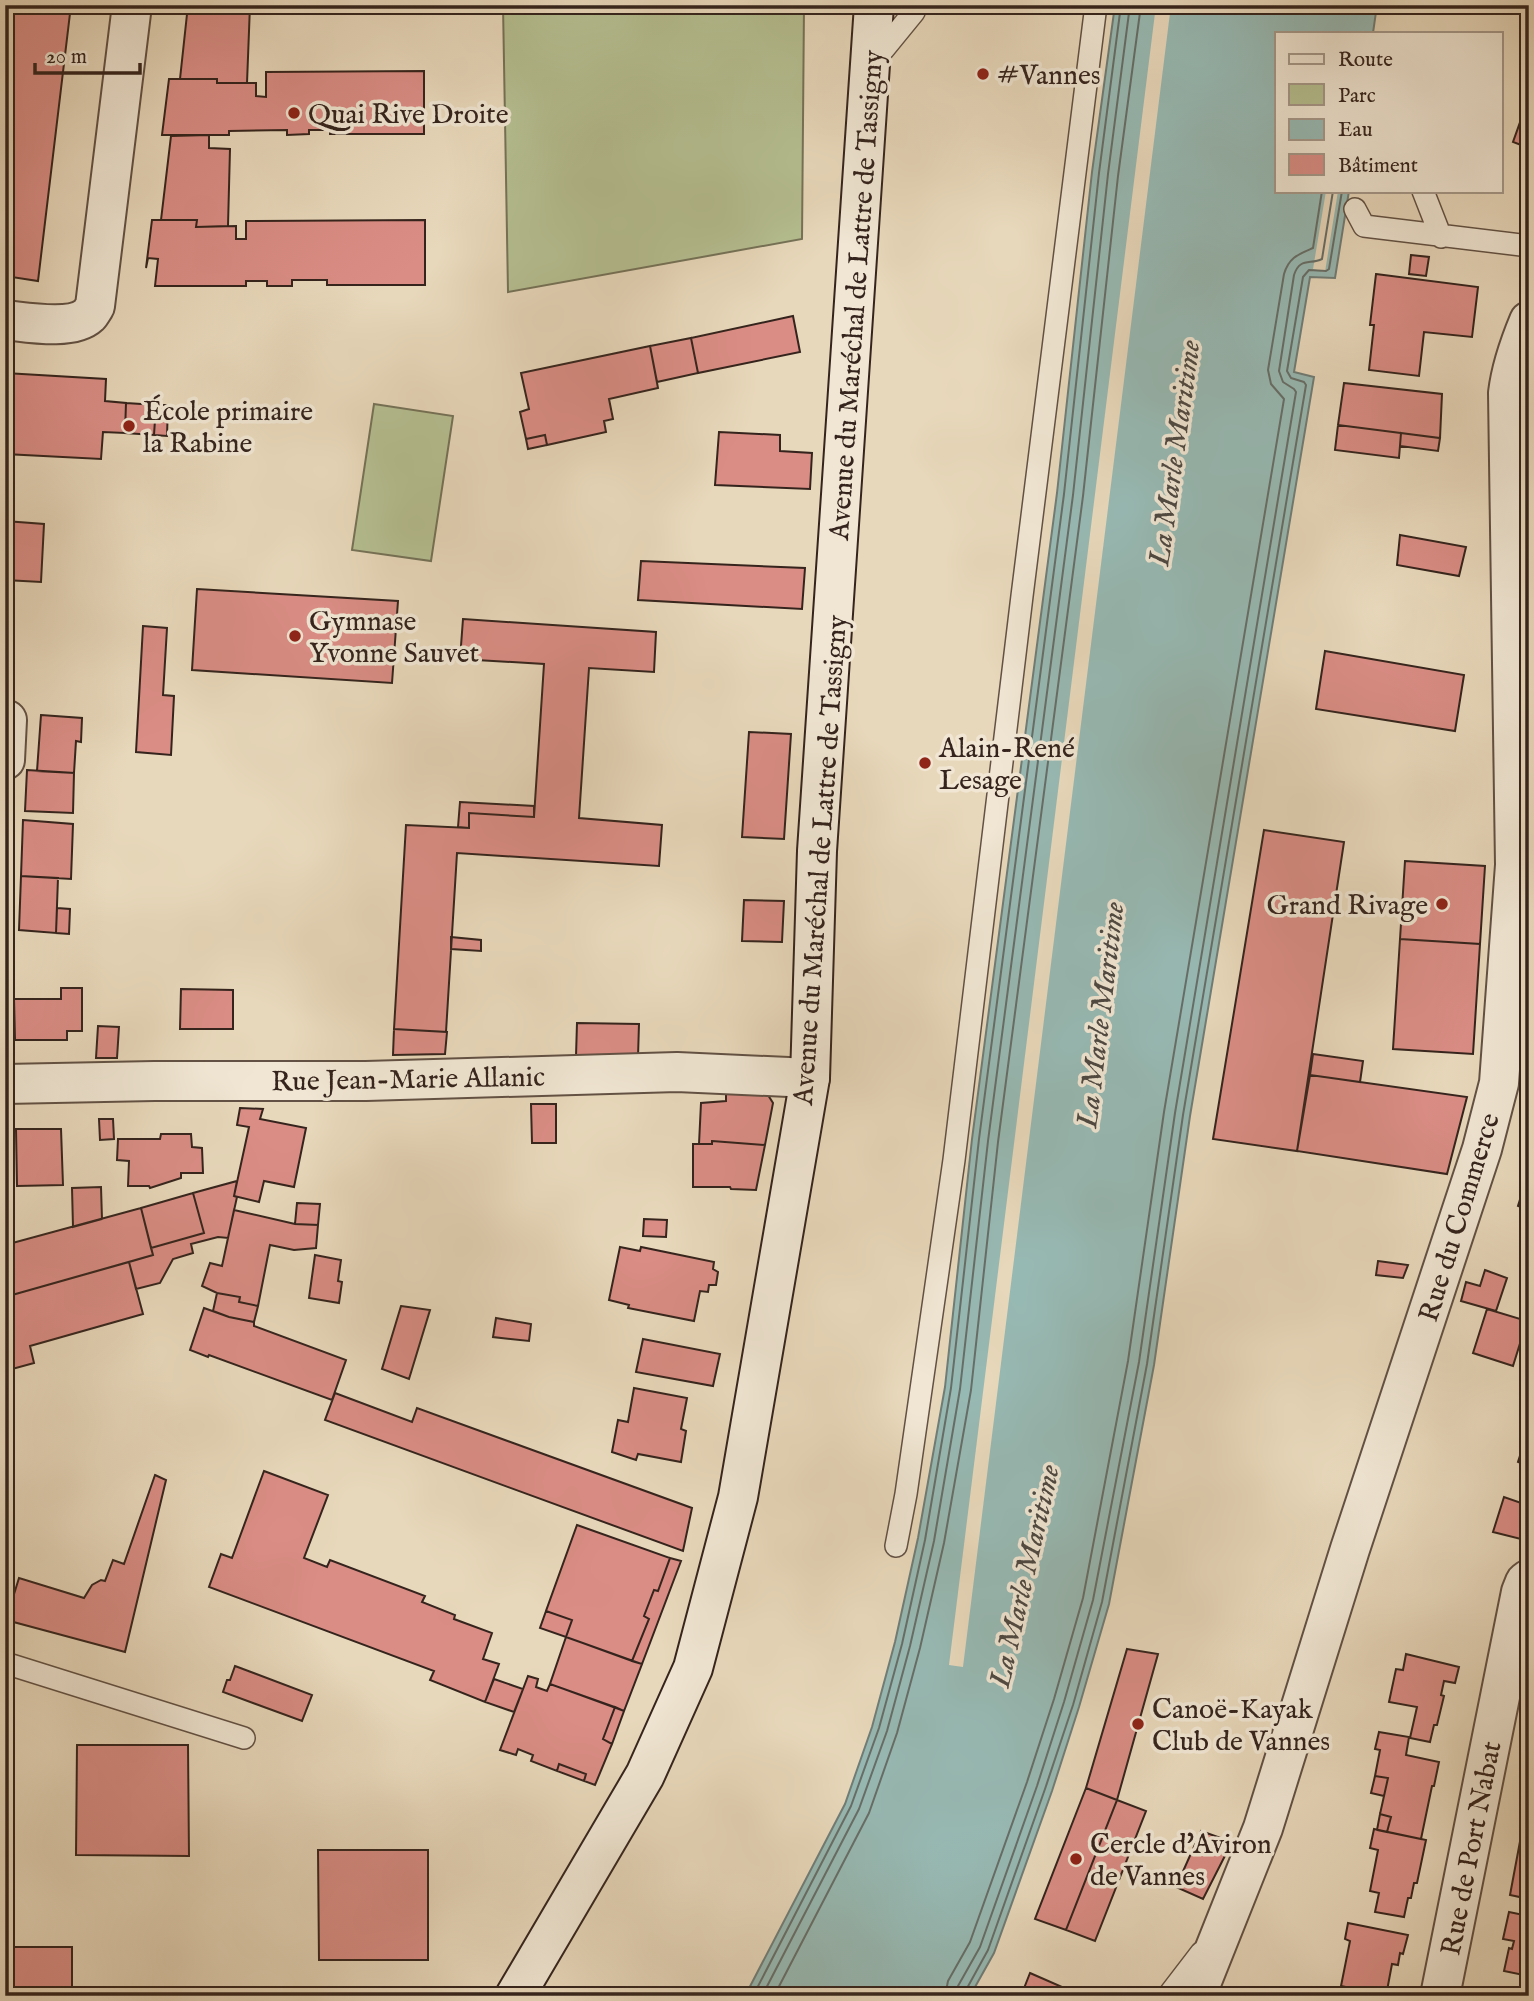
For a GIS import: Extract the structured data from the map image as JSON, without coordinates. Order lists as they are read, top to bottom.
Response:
{
  "streets": {
    "street": [
      "Avenue du Maréchal de Lattre de Tassigny",
      "Rue Jean-Marie Allanic",
      "Rue du Commerce",
      "Rue de Port Nabat"
    ]
  },
  "crossings": [
    ["Avenue du Maréchal de Lattre de Tassigny", "Rue Jean-Marie Allanic"]
  ],
  "water": ["La Marle Maritime"],
  "places": [
    "#Vannes",
    "Quai Rive Droite",
    "École primaire la Rabine",
    "Gymnase Yvonne Sauvet",
    "Alain-René Lesage",
    "Grand Rivage",
    "Canoë-Kayak Club de Vannes",
    "Cercle d'Aviron de Vannes"
  ],
  "legend": [
    "Route",
    "Parc",
    "Eau",
    "Bâtiment"
  ],
  "scale_bar": "20 m"
}
